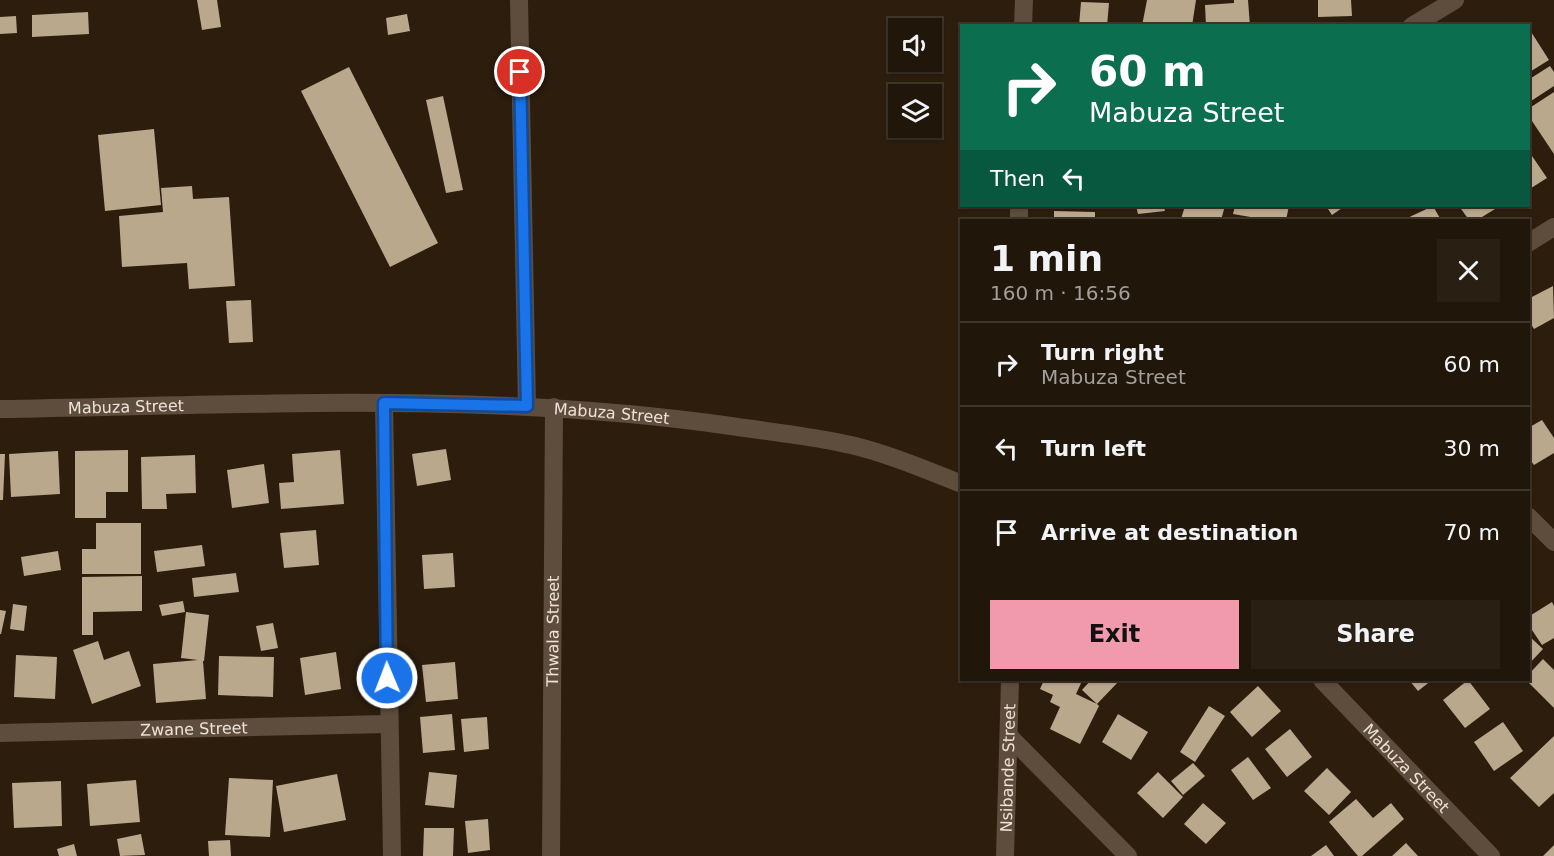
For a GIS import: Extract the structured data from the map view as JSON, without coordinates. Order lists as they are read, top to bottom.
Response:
{
  "streets": {
    "street": [
      "Mabuza Street",
      "Thwala Street",
      "Zwane Street",
      "Nsibande Street"
    ]
  },
  "crossings": [
    ["Mabuza Street", "Thwala Street"]
  ],
  "page": {
    "turn": ["60 m", "Mabuza Street"],
    "then": "Then",
    "heading": ["1 min", "160 m · 16:56"],
    "list": [
      {
        "name": "Turn right",
        "note": "Mabuza Street",
        "value": "60 m"
      },
      {
        "name": "Turn left",
        "value": "30 m"
      },
      {
        "name": "Arrive at destination",
        "value": "70 m"
      }
    ],
    "buttons": ["Exit", "Share"]
  }
}
